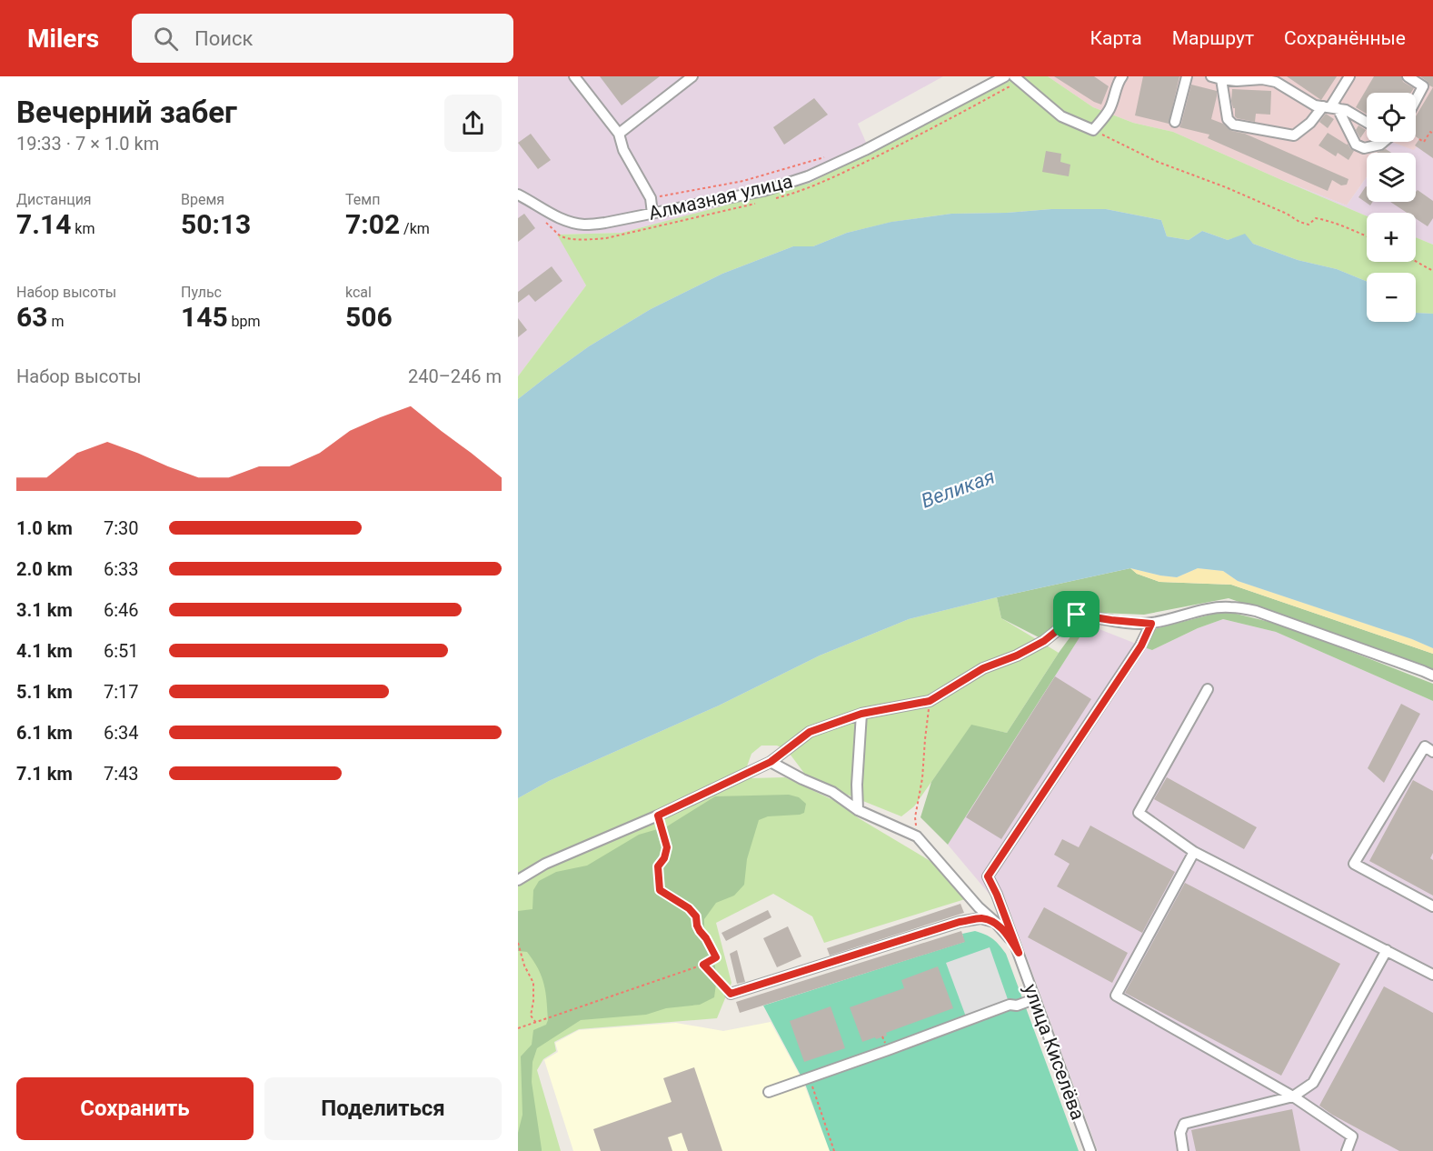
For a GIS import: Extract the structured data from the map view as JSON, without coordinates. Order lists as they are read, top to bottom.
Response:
{
  "streets": {
    "street": ["Алмазная улица", "улица Киселёва"]
  },
  "water": ["Великая"],
  "page": {
    "header": "Milers",
    "search": "Поиск",
    "nav": ["Карта", "Маршрут", "Сохранённые"],
    "heading": ["Вечерний забег", "19:33 · 7 × 1.0 km"],
    "map_buttons": ["+", "−"],
    "stats": [
      ["Дистанция", "7.14 km"],
      ["Время", "50:13"],
      ["Темп", "7:02 /km"],
      ["Набор высоты", "63 m"],
      ["Пульс", "145 bpm"],
      ["kcal", "506"]
    ],
    "chart": ["Набор высоты", "240–246 m"],
    "list": [
      {
        "name": "1.0 km",
        "note": "7:30"
      },
      {
        "name": "2.0 km",
        "note": "6:33"
      },
      {
        "name": "3.1 km",
        "note": "6:46"
      },
      {
        "name": "4.1 km",
        "note": "6:51"
      },
      {
        "name": "5.1 km",
        "note": "7:17"
      },
      {
        "name": "6.1 km",
        "note": "6:34"
      },
      {
        "name": "7.1 km",
        "note": "7:43"
      }
    ],
    "buttons": ["Сохранить", "Поделиться"]
  }
}
